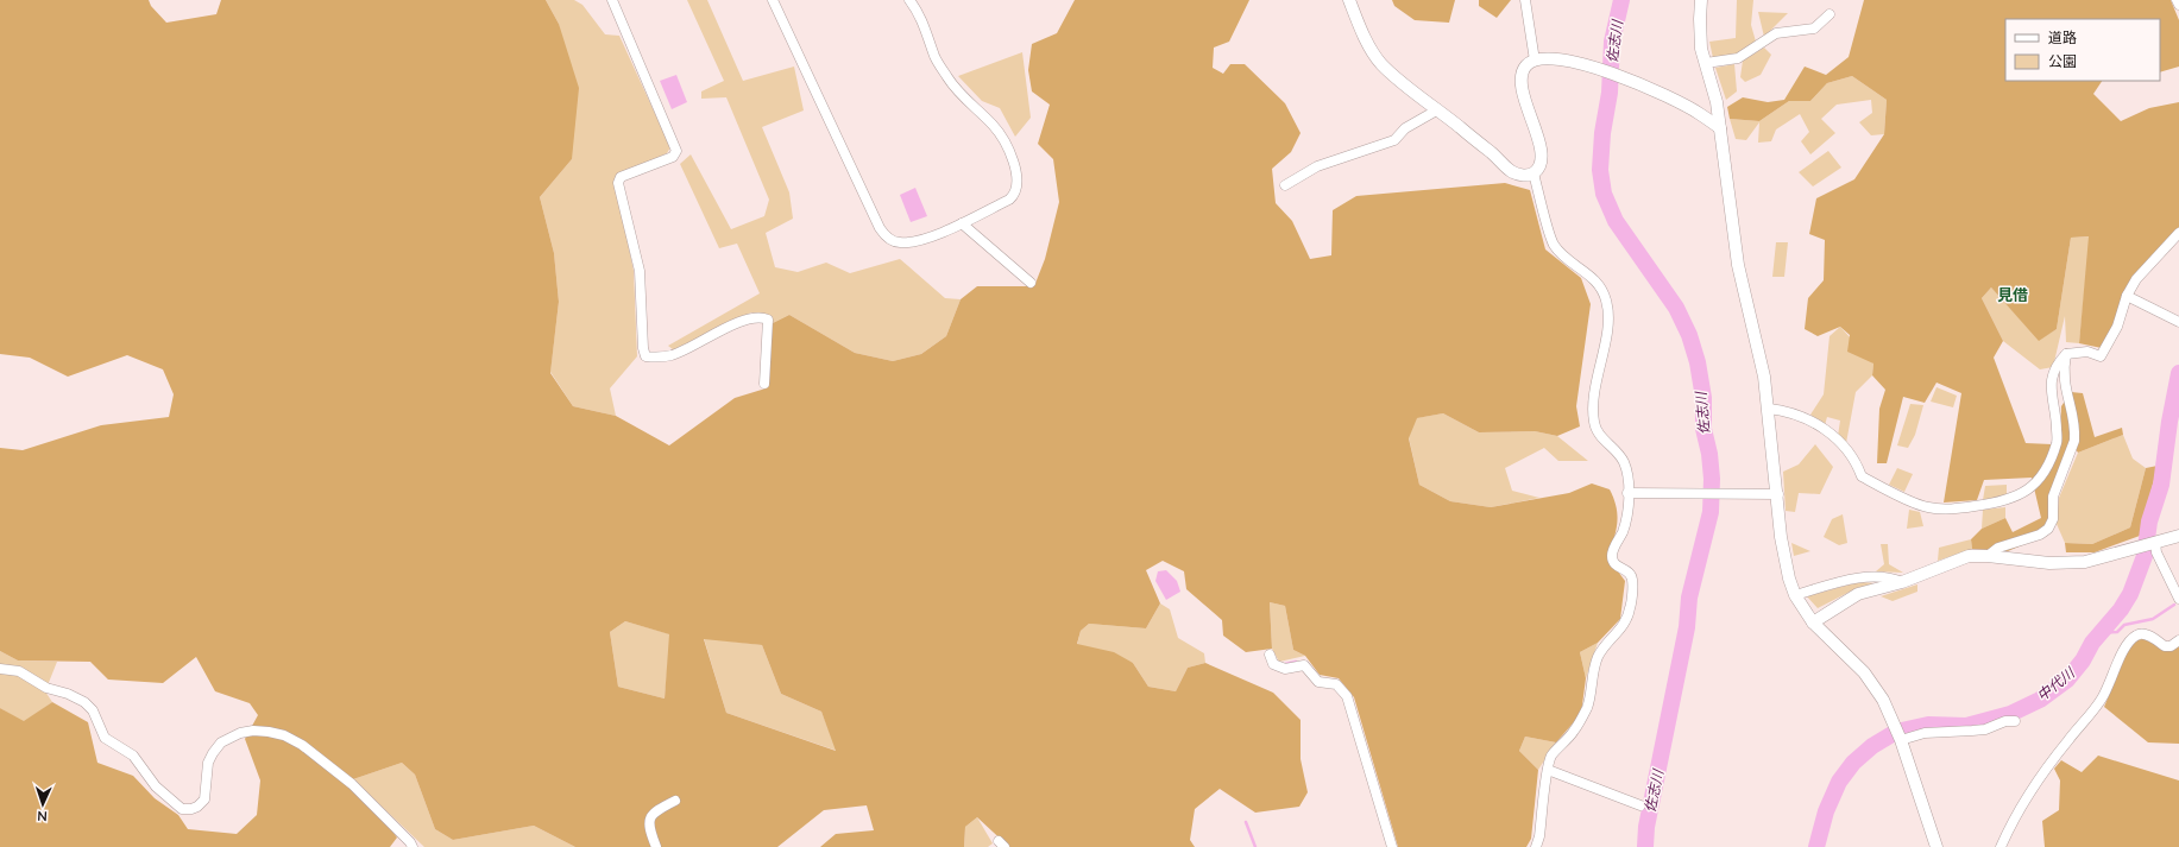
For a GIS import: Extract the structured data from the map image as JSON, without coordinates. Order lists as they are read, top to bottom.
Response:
{
  "districts": ["見借"],
  "water": ["佐志川", "中代川"],
  "legend": ["道路", "公園"],
  "north": "bottom"
}
